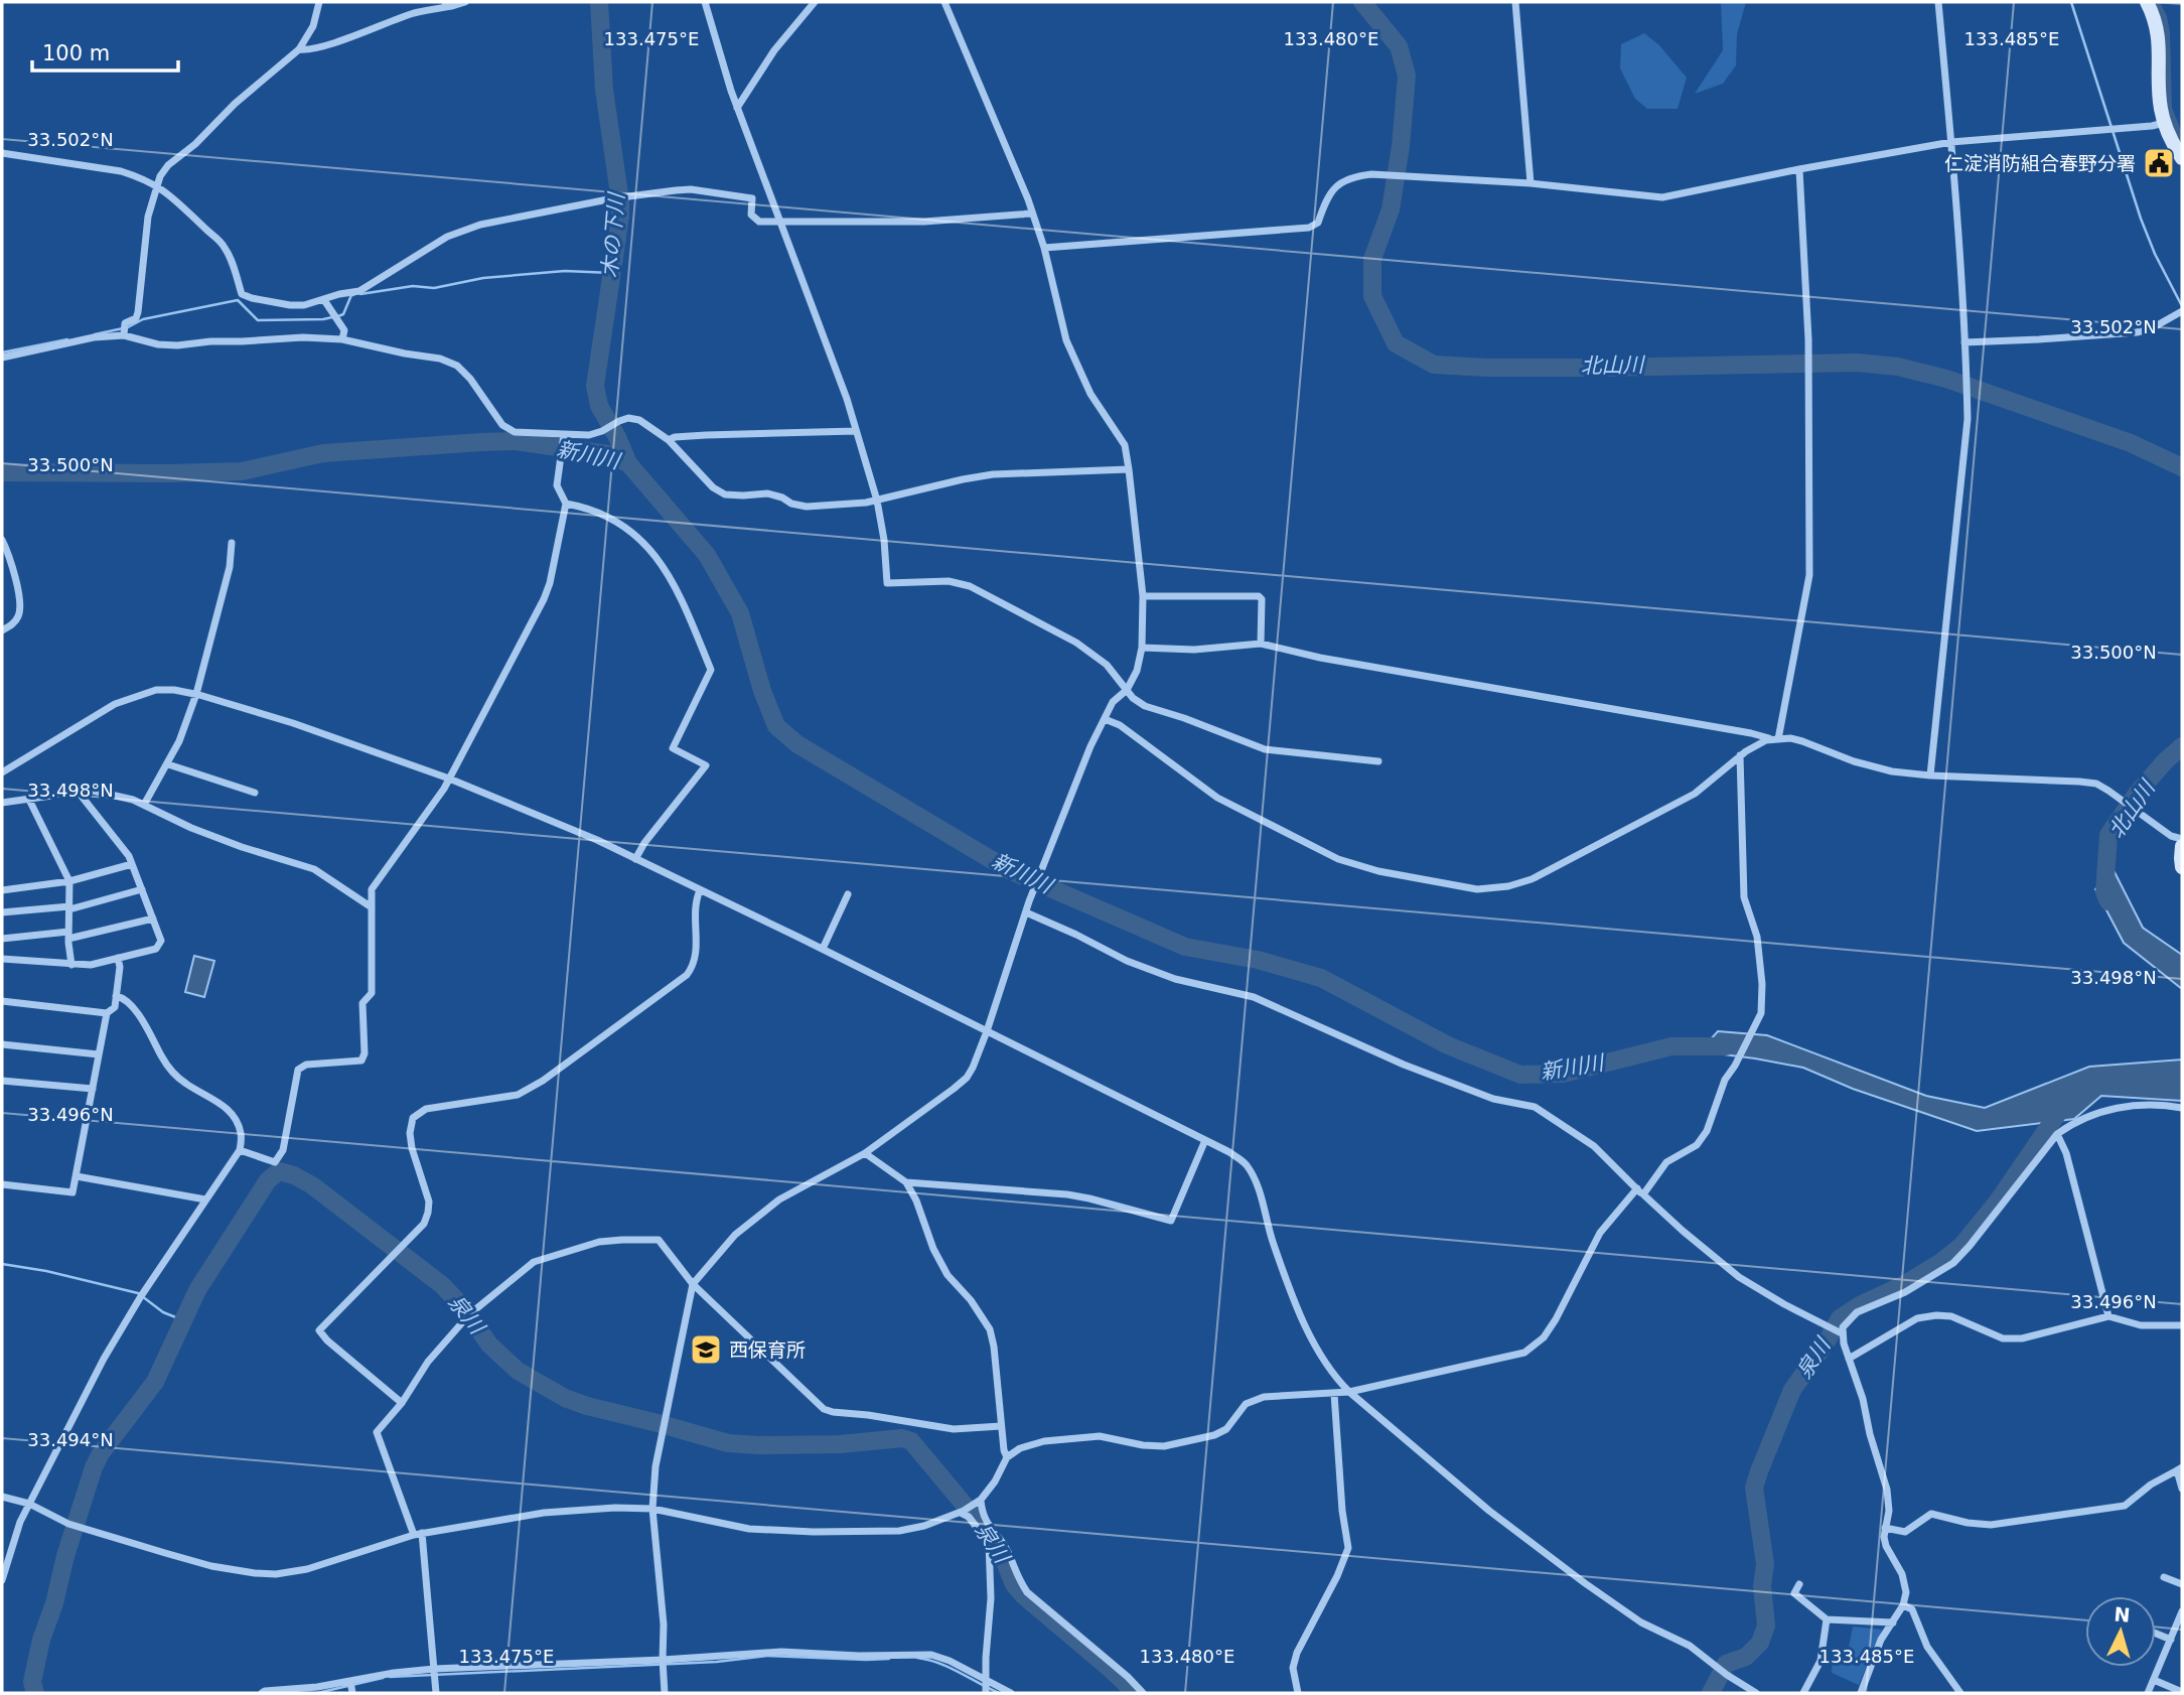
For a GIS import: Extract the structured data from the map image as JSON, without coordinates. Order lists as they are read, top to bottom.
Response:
{
  "water": [
    "木の下川",
    "北山川",
    "新川川",
    "泉川"
  ],
  "places": {
    "public building": ["仁淀消防組合春野分署"],
    "school or university": ["西保育所"]
  },
  "scale_bar": "100 m",
  "north": "top",
  "coordinates": [
    "133.475°E",
    "133.480°E",
    "133.485°E",
    "33.502°N",
    "33.500°N",
    "33.498°N",
    "33.496°N",
    "33.494°N"
  ]
}
